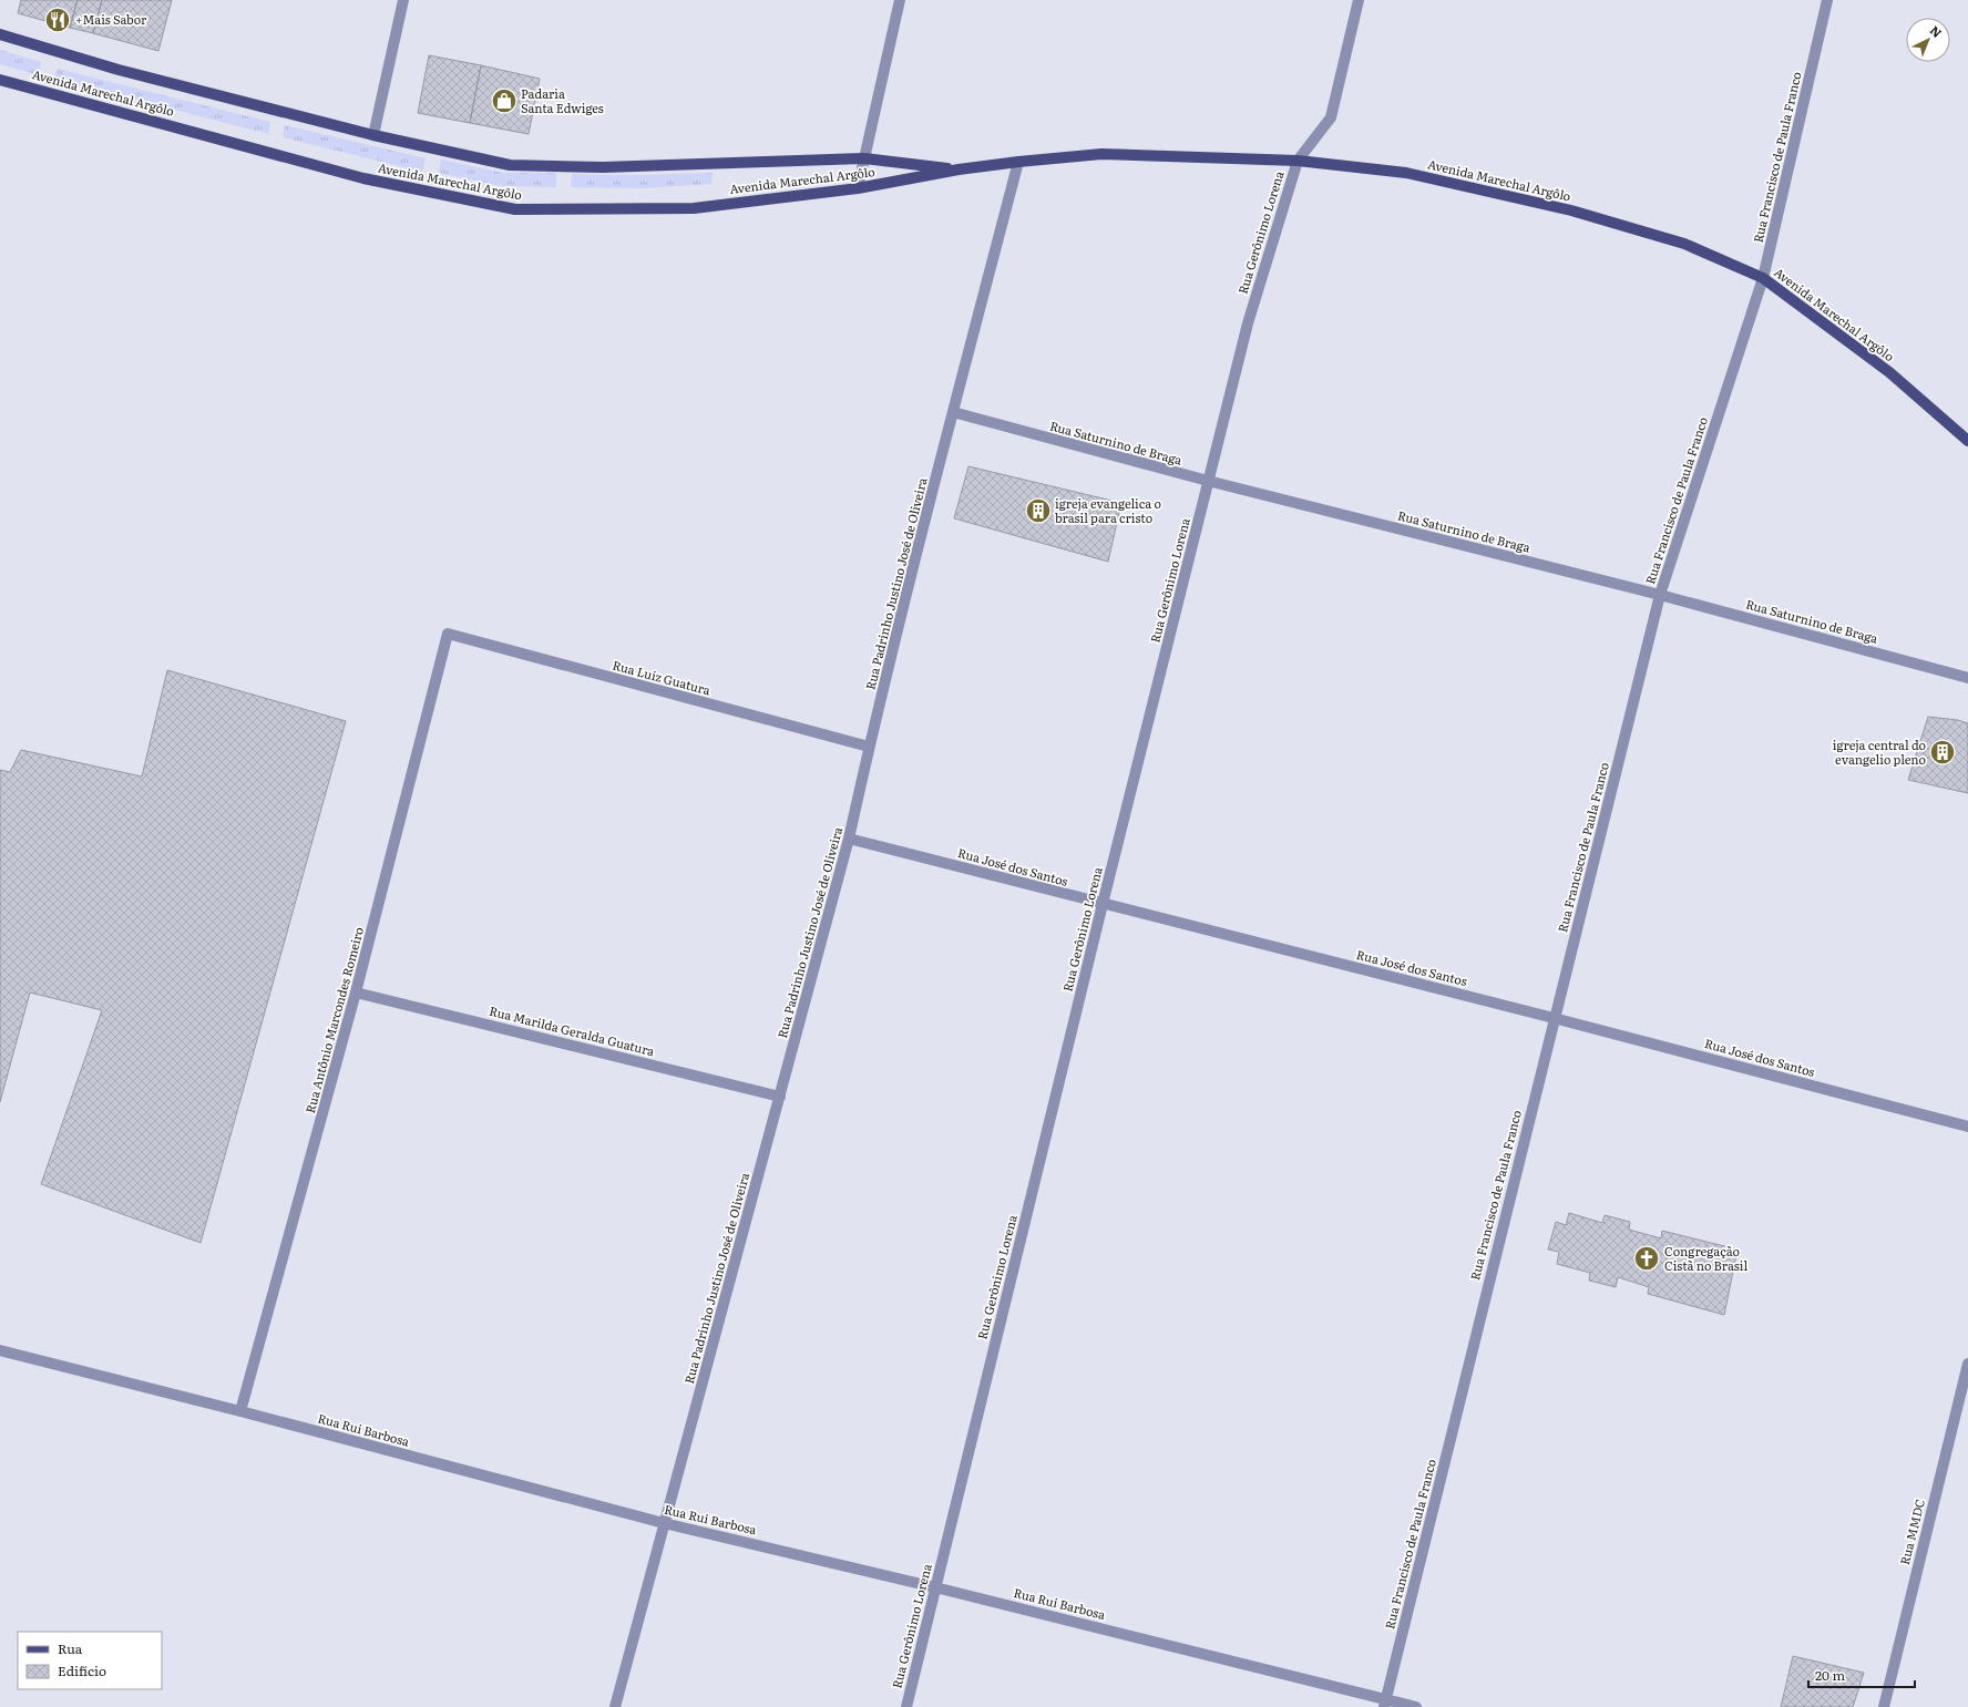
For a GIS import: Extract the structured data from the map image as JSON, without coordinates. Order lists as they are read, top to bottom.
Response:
{
  "streets": {
    "main road": ["Avenida Marechal Argôlo"],
    "street": [
      "Rua Francisco de Paula Franco",
      "Rua Gerônimo Lorena",
      "Rua Saturnino de Braga",
      "Rua Padrinho Justino José de Oliveira",
      "Rua Luiz Guatura",
      "Rua José dos Santos",
      "Rua Antônio Marcondes Romeiro",
      "Rua Marilda Geralda Guatura",
      "Rua Rui Barbosa",
      "Rua MMDC"
    ]
  },
  "crossings": [
    ["Avenida Marechal Argôlo", "Rua Francisco de Paula Franco"],
    ["Avenida Marechal Argôlo", "Rua Gerônimo Lorena"],
    ["Avenida Marechal Argôlo", "Rua Padrinho Justino José de Oliveira"],
    ["Rua Francisco de Paula Franco", "Rua Saturnino de Braga"],
    ["Rua Francisco de Paula Franco", "Rua José dos Santos"],
    ["Rua Francisco de Paula Franco", "Rua Rui Barbosa"],
    ["Rua Gerônimo Lorena", "Rua Saturnino de Braga"],
    ["Rua Gerônimo Lorena", "Rua José dos Santos"],
    ["Rua Gerônimo Lorena", "Rua Rui Barbosa"],
    ["Rua Saturnino de Braga", "Rua Padrinho Justino José de Oliveira"],
    ["Rua Padrinho Justino José de Oliveira", "Rua Luiz Guatura"],
    ["Rua Padrinho Justino José de Oliveira", "Rua José dos Santos"],
    ["Rua Padrinho Justino José de Oliveira", "Rua Marilda Geralda Guatura"],
    ["Rua Padrinho Justino José de Oliveira", "Rua Rui Barbosa"],
    ["Rua Luiz Guatura", "Rua Antônio Marcondes Romeiro"],
    ["Rua Antônio Marcondes Romeiro", "Rua Marilda Geralda Guatura"],
    ["Rua Antônio Marcondes Romeiro", "Rua Rui Barbosa"]
  ],
  "places": {
    "restaurant": ["+Mais Sabor"],
    "shop": ["Padaria Santa Edwiges"],
    "building": ["igreja evangelica o brasil para cristo", "igreja central do evangelio pleno"],
    "church": ["Congregação Cistã no Brasil"]
  },
  "legend": ["Rua", "Edifício"],
  "scale_bar": "20 m",
  "north": "top right"
}
